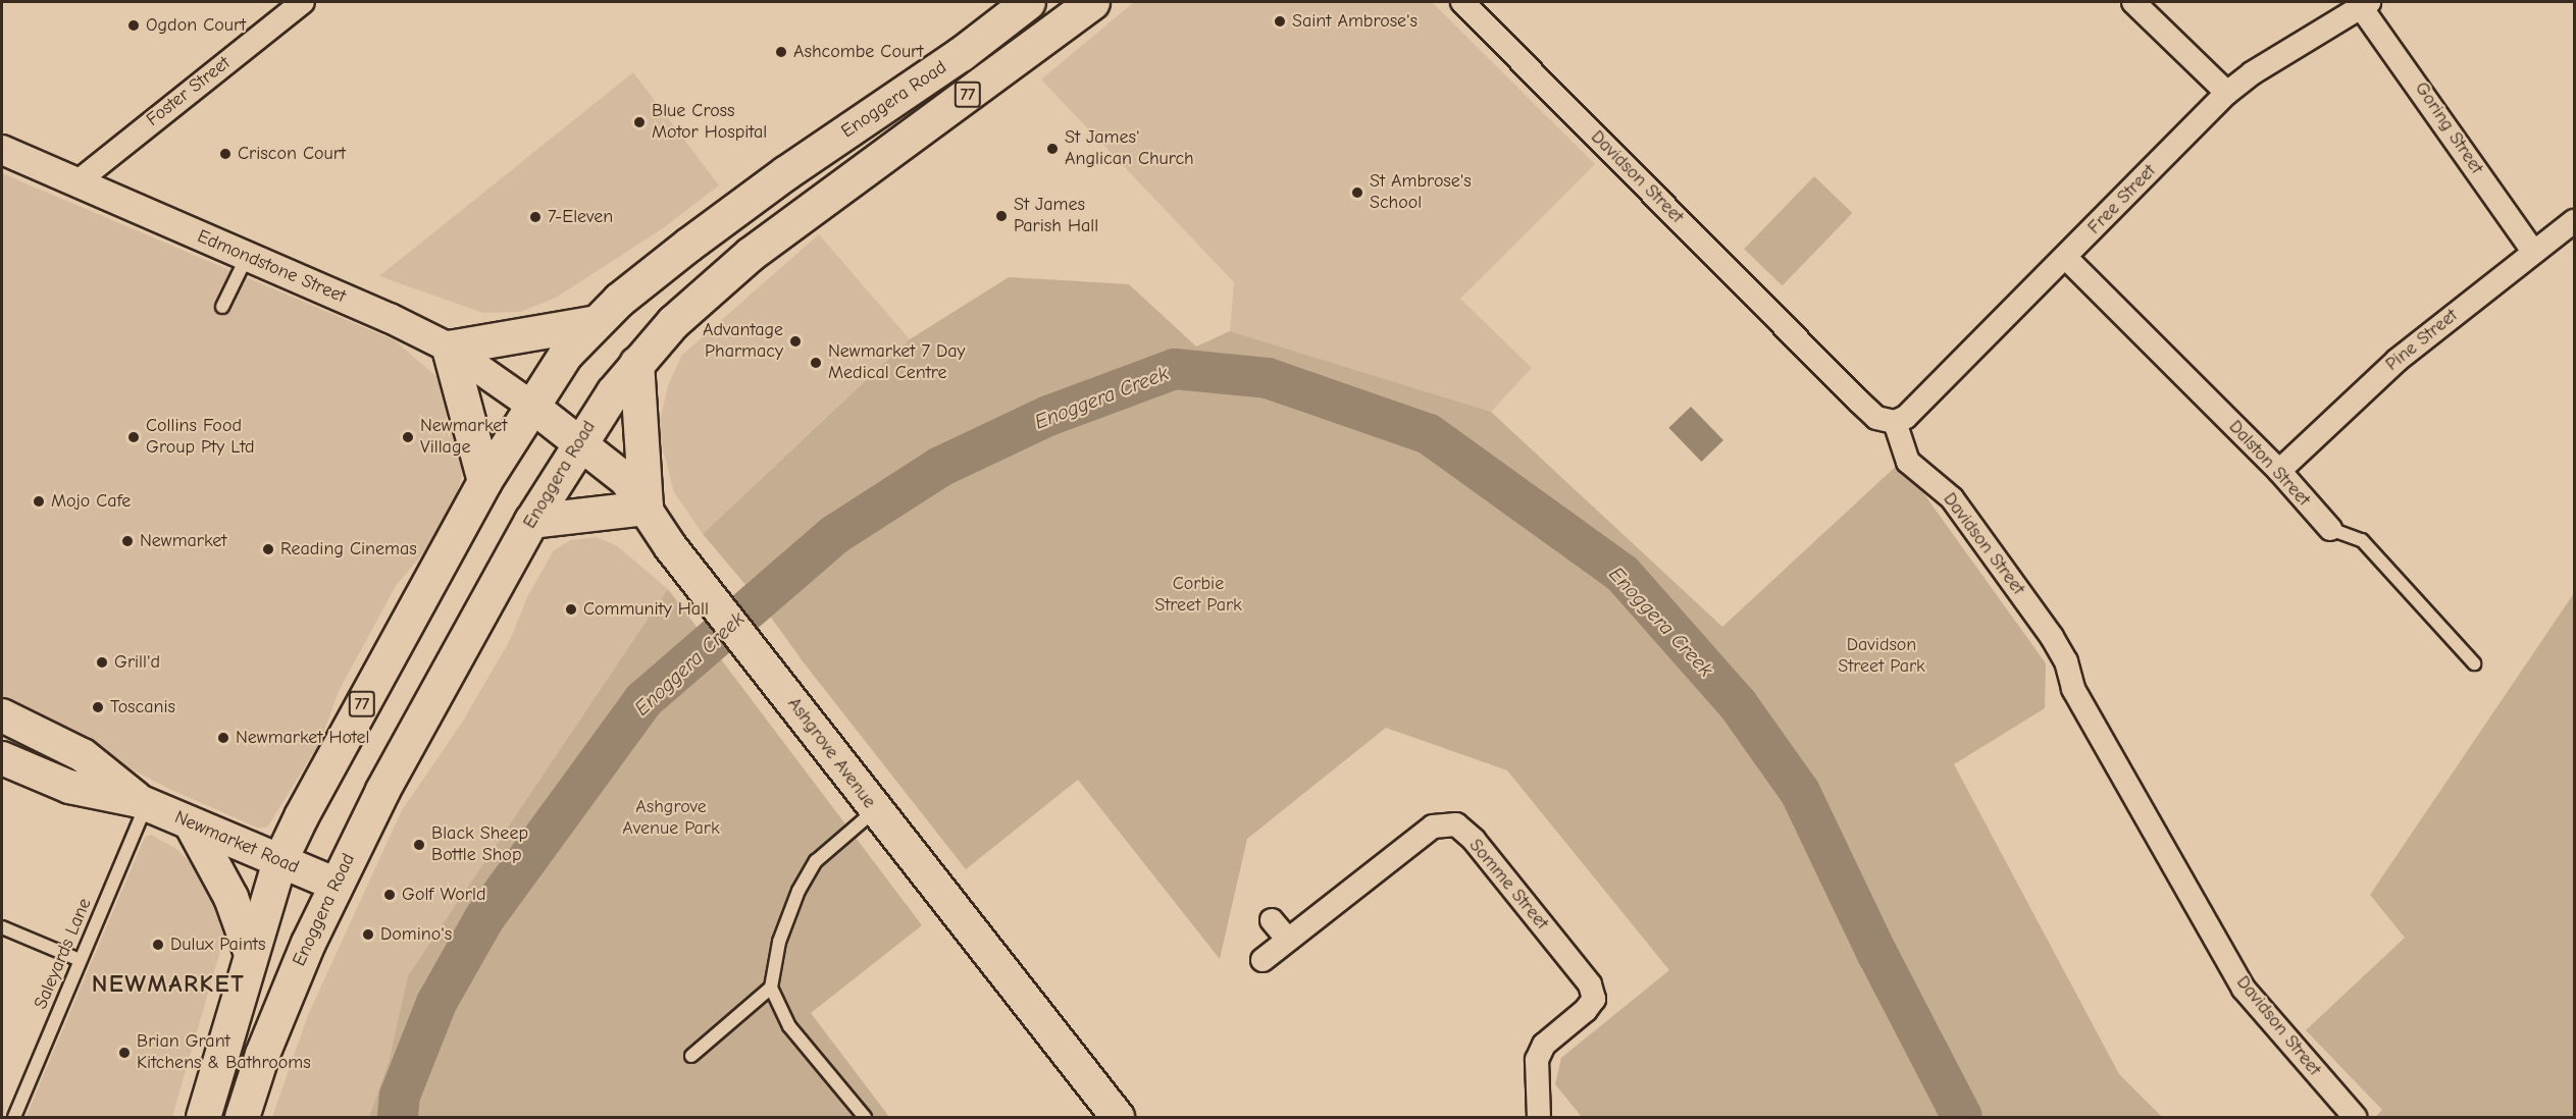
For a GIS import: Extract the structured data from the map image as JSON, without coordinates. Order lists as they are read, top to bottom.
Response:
{
  "streets": {
    "main road": [
      "77",
      "Enoggera Road",
      "Ashgrove Avenue",
      "Newmarket Road"
    ],
    "street": [
      "Foster Street",
      "Goring Street",
      "Davidson Street",
      "Free Street",
      "Edmondstone Street",
      "Pine Street",
      "Dalston Street",
      "Somme Street"
    ],
    "lane": ["Saleyards Lane"]
  },
  "crossings": [
    ["Foster Street", "Edmondstone Street"],
    ["Enoggera Road", "Edmondstone Street"],
    ["Enoggera Road", "Ashgrove Avenue"],
    ["Enoggera Road", "Newmarket Road"],
    ["Goring Street", "Free Street"],
    ["Goring Street", "Pine Street"],
    ["Davidson Street", "Free Street"],
    ["Free Street", "Dalston Street"],
    ["Edmondstone Street", "Ashgrove Avenue"],
    ["Pine Street", "Dalston Street"],
    ["Newmarket Road", "Saleyards Lane"]
  ],
  "districts": ["NEWMARKET"],
  "water": ["Enoggera Creek"],
  "parks": ["Corbie Street Park", "Davidson Street Park", "Ashgrove Avenue Park"],
  "places": [
    "Saint Ambrose's",
    "Ogdon Court",
    "Ashcombe Court",
    "Blue Cross Motor Hospital",
    "St James' Anglican Church",
    "Criscon Court",
    "St Ambrose's School",
    "St James Parish Hall",
    "7-Eleven",
    "Advantage Pharmacy",
    "Newmarket 7 Day Medical Centre",
    "Collins Food Group Pty Ltd",
    "Newmarket Village",
    "Mojo Cafe",
    "Newmarket",
    "Reading Cinemas",
    "Community Hall",
    "Grill'd",
    "Toscanis",
    "Newmarket Hotel",
    "Black Sheep Bottle Shop",
    "Golf World",
    "Domino's",
    "Dulux Paints",
    "Brian Grant Kitchens & Bathrooms"
  ]
}
